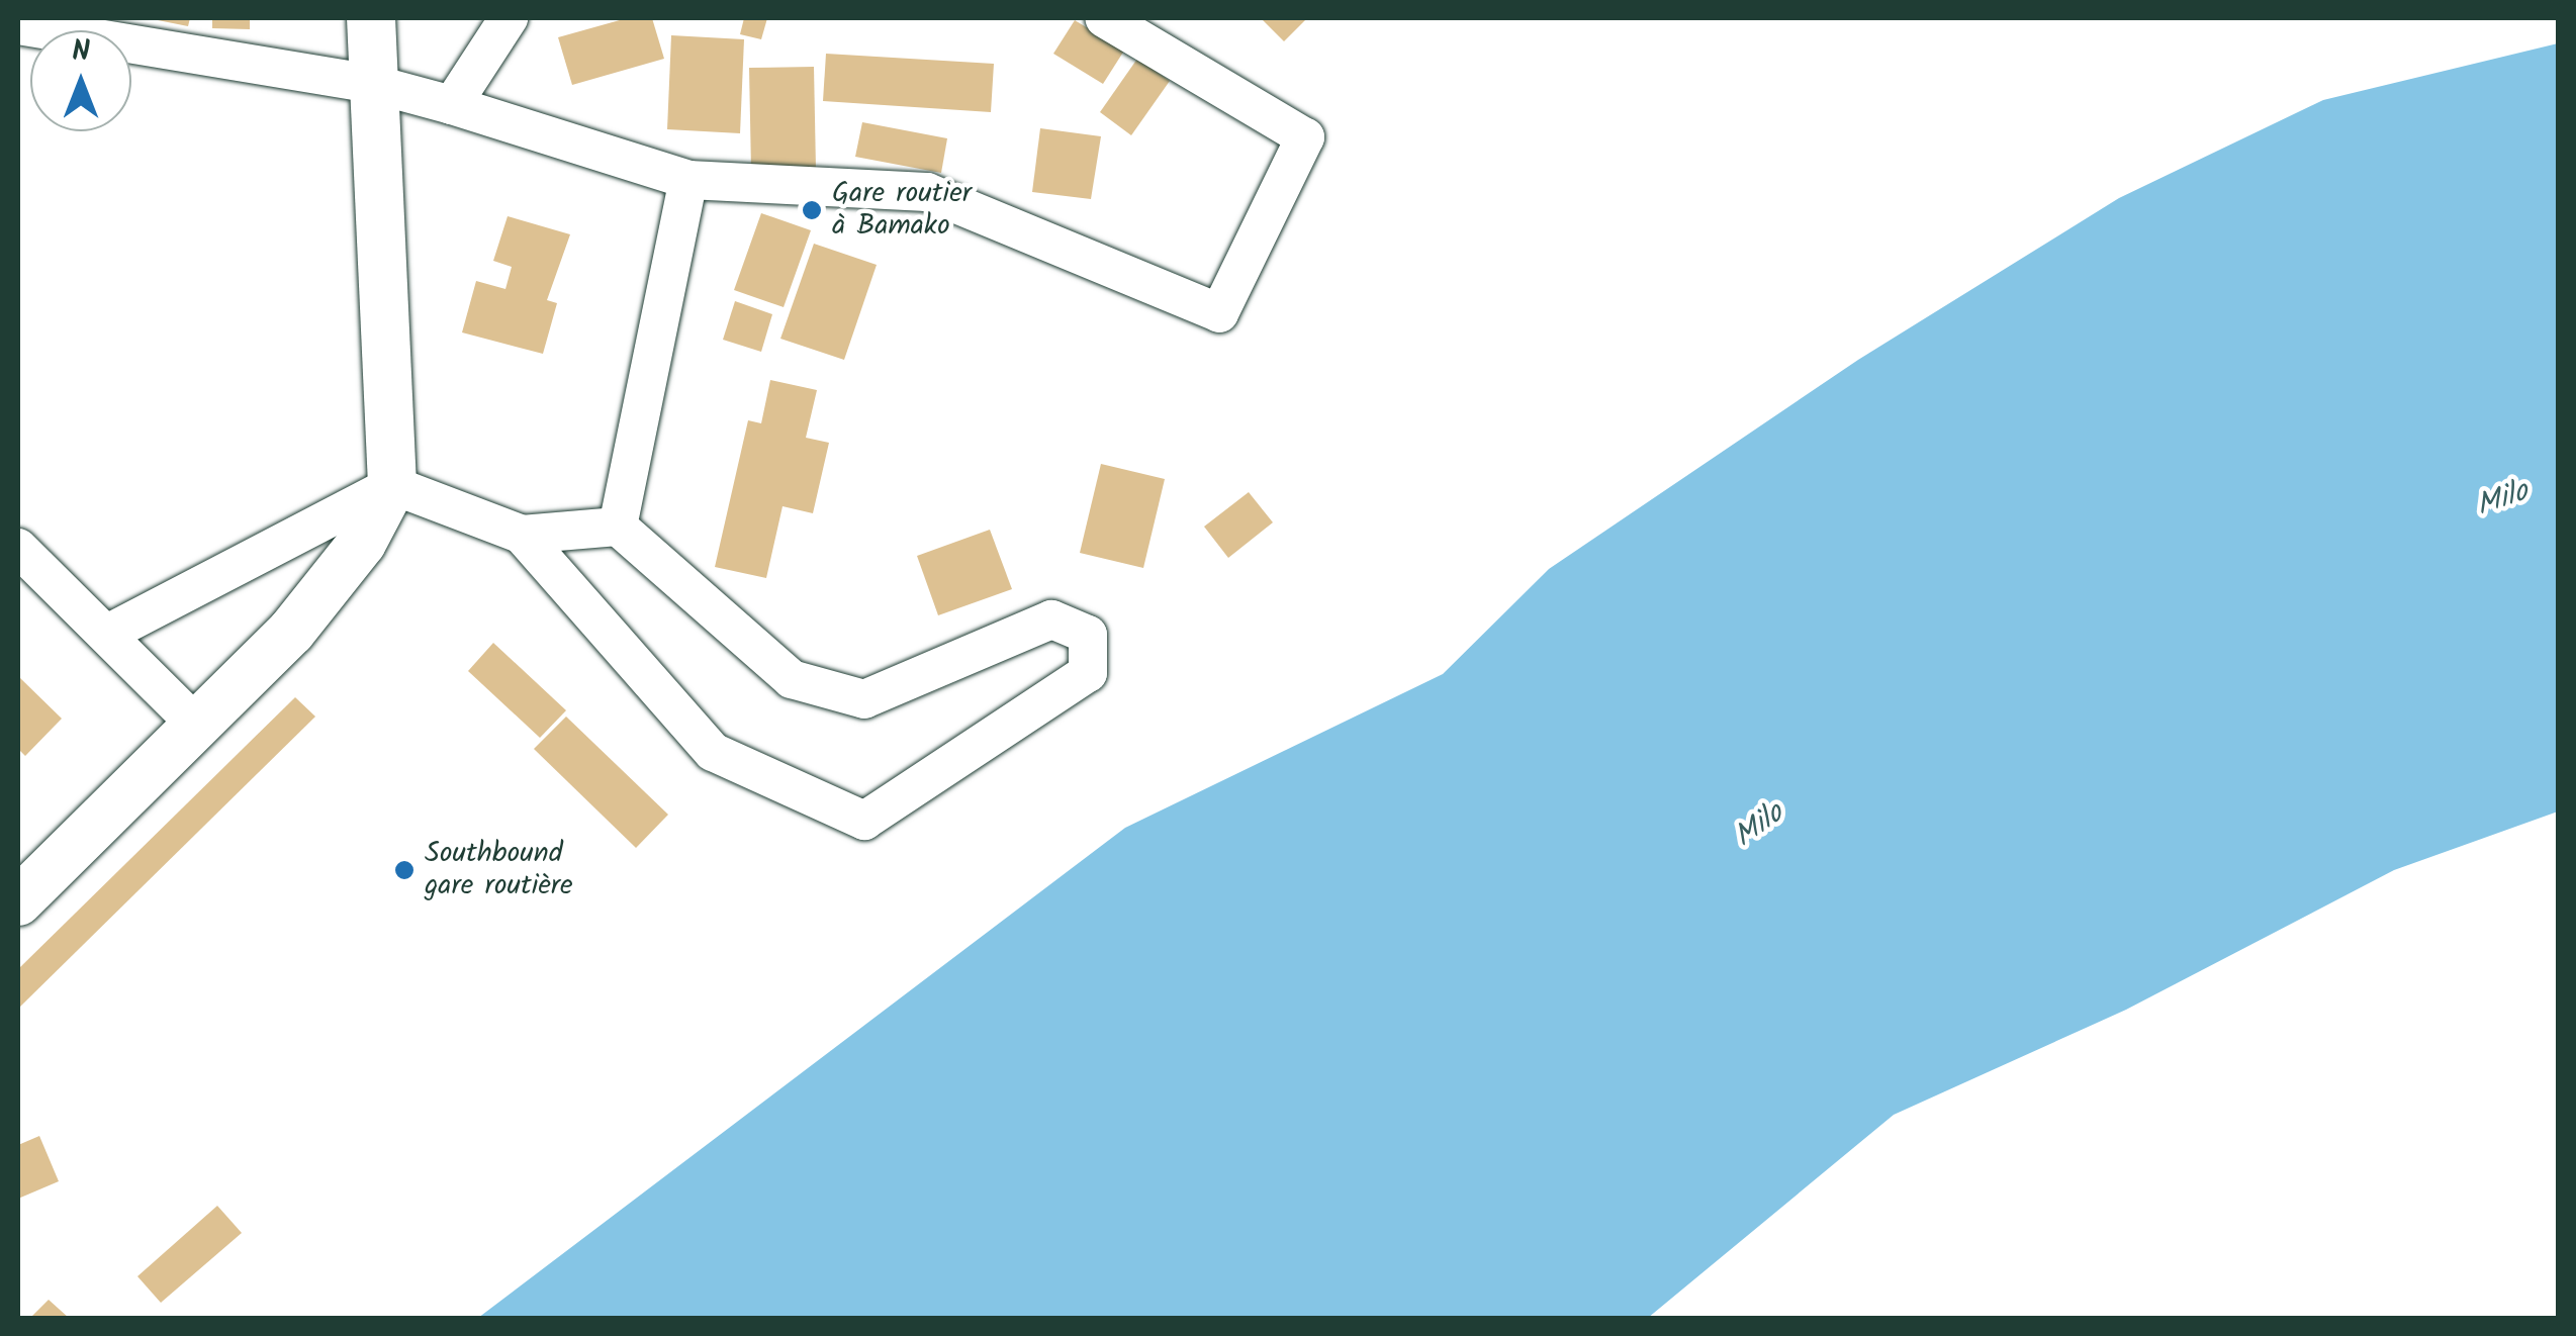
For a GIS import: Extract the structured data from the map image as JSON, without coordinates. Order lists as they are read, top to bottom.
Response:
{
  "water": ["Milo"],
  "places": ["Gare routier à Bamako", "Southbound gare routière"],
  "north": "top"
}
